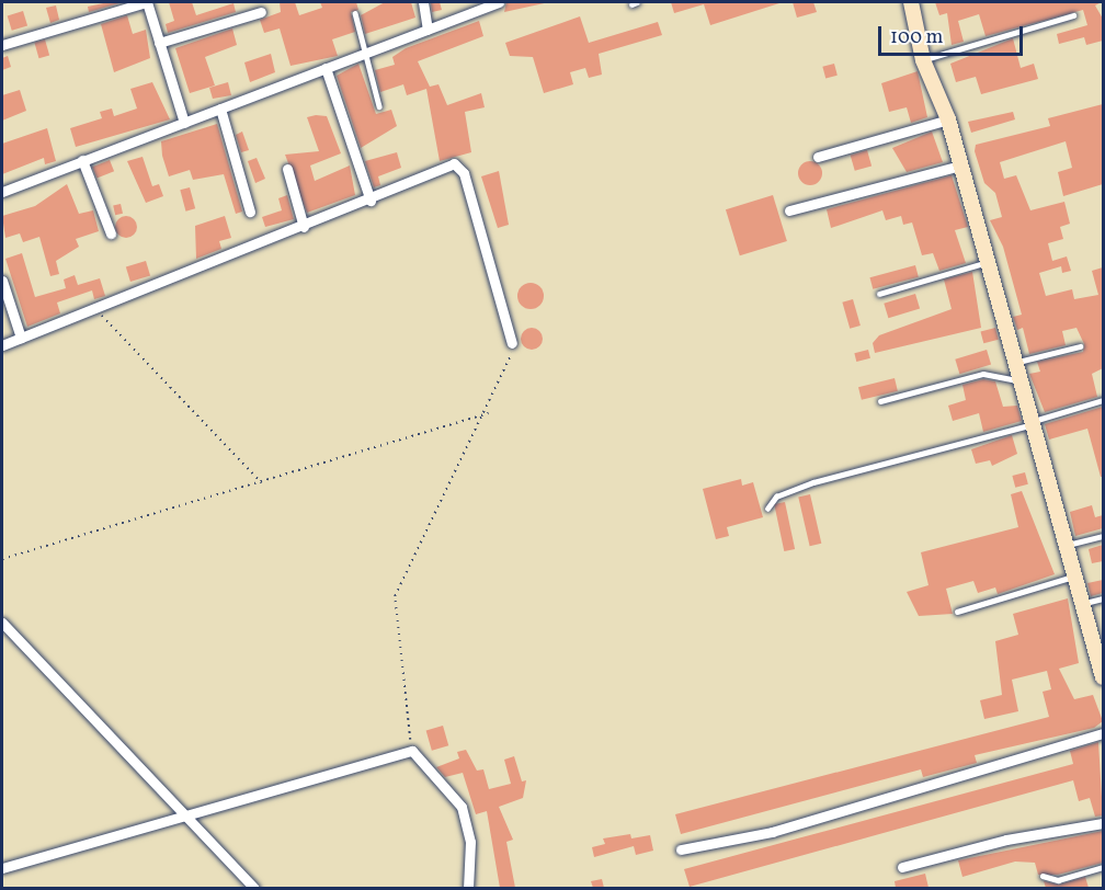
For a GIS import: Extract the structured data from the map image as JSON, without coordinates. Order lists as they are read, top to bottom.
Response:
{
  "scale_bar": "100 m"
}
